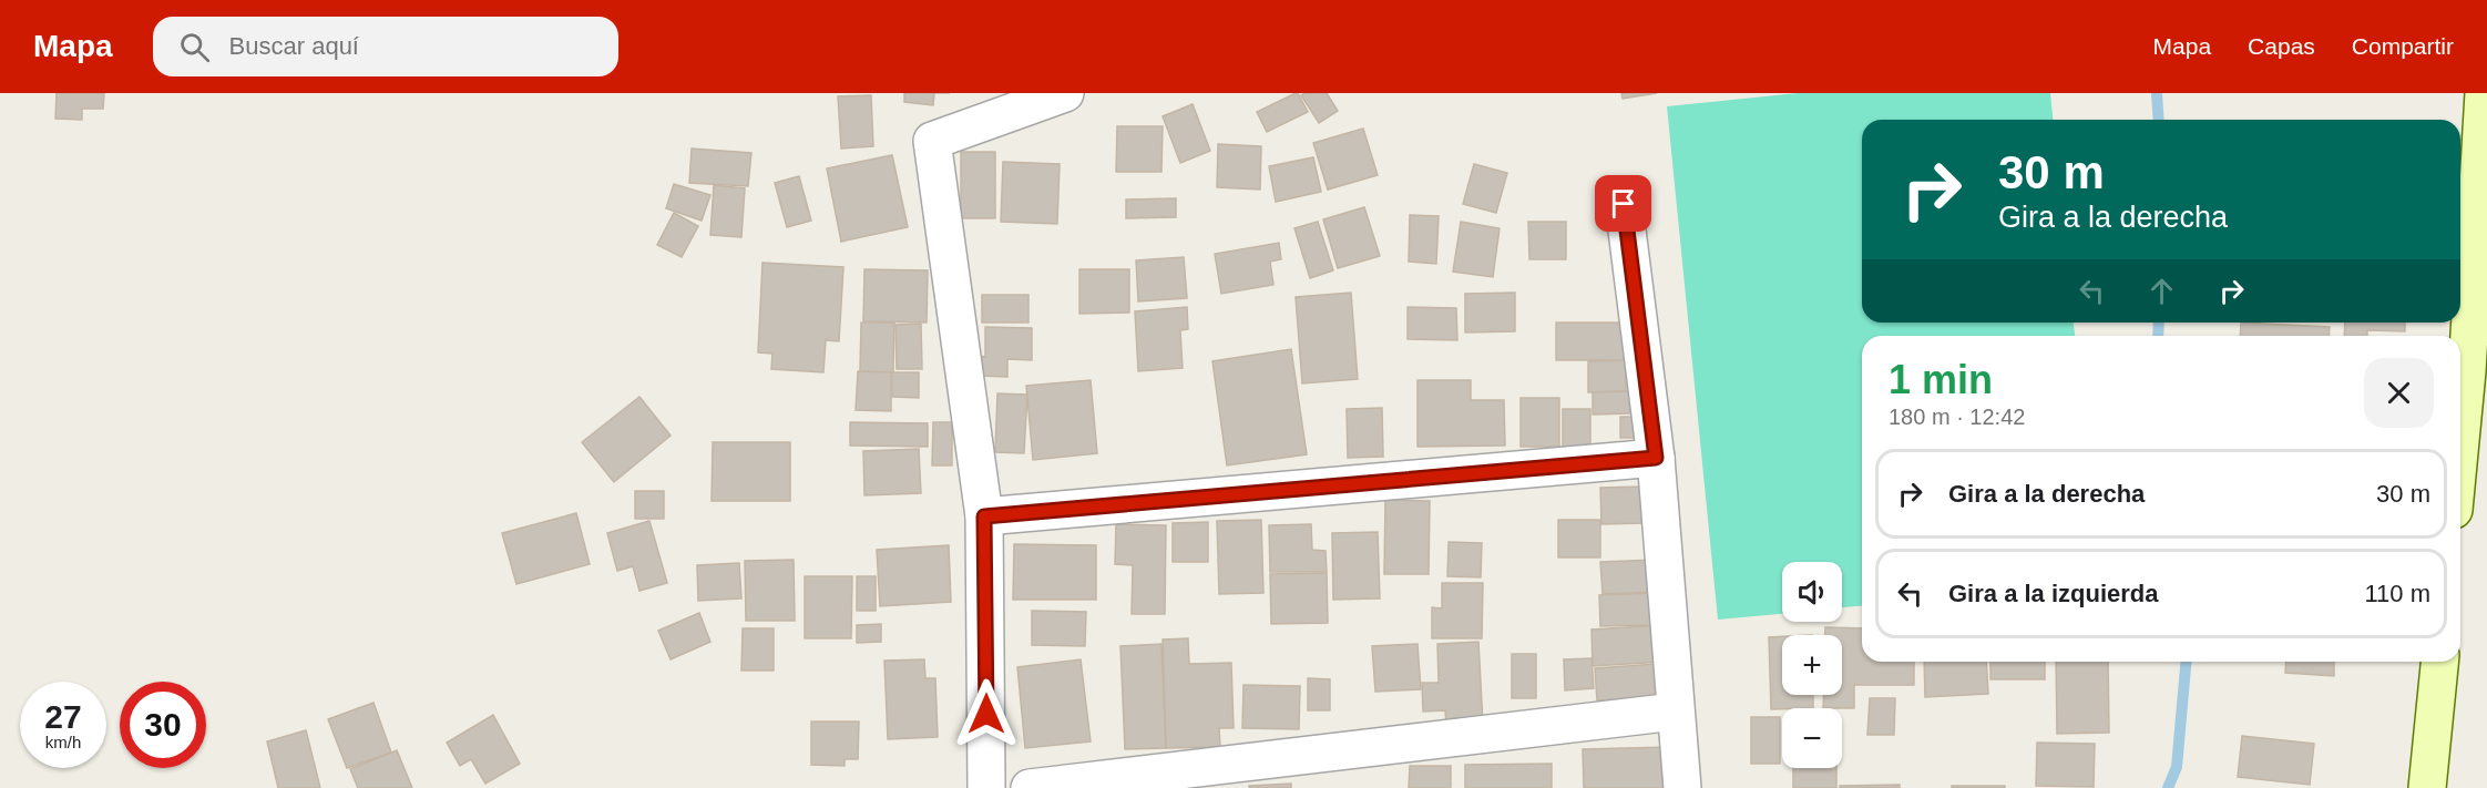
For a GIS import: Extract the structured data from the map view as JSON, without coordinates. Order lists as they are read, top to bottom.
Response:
{
  "page": {
    "header": "Mapa",
    "search": "Buscar aquí",
    "nav": ["Mapa", "Capas", "Compartir"],
    "turn": ["30 m", "Gira a la derecha"],
    "heading": ["1 min", "180 m · 12:42"],
    "list": [
      {
        "name": "Gira a la derecha",
        "value": "30 m"
      },
      {
        "name": "Gira a la izquierda",
        "value": "110 m"
      }
    ],
    "map_buttons": ["+", "−"],
    "speed": "27 km/h",
    "limit": "30"
  }
}
